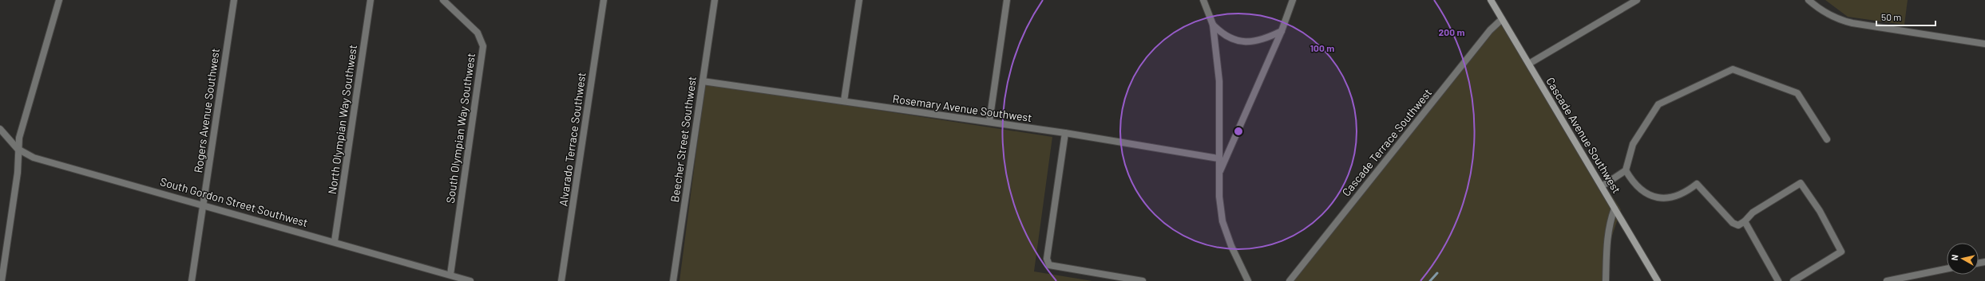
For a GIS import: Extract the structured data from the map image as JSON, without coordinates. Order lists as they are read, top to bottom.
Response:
{
  "streets": {
    "main road": ["Cascade Avenue Southwest"],
    "street": [
      "Rosemary Avenue Southwest",
      "Rogers Avenue Southwest",
      "North Olympian Way Southwest",
      "South Olympian Way Southwest",
      "Alvarado Terrace Southwest",
      "Beecher Street Southwest",
      "Cascade Terrace Southwest",
      "South Gordon Street Southwest"
    ]
  },
  "crossings": [
    ["Rosemary Avenue Southwest", "Beecher Street Southwest"],
    ["Rogers Avenue Southwest", "South Gordon Street Southwest"],
    ["North Olympian Way Southwest", "South Gordon Street Southwest"],
    ["South Olympian Way Southwest", "South Gordon Street Southwest"],
    ["Cascade Avenue Southwest", "Cascade Terrace Southwest"]
  ],
  "scale_bar": "50 m",
  "north": "left",
  "rings": ["200 m", "100 m"]
}
